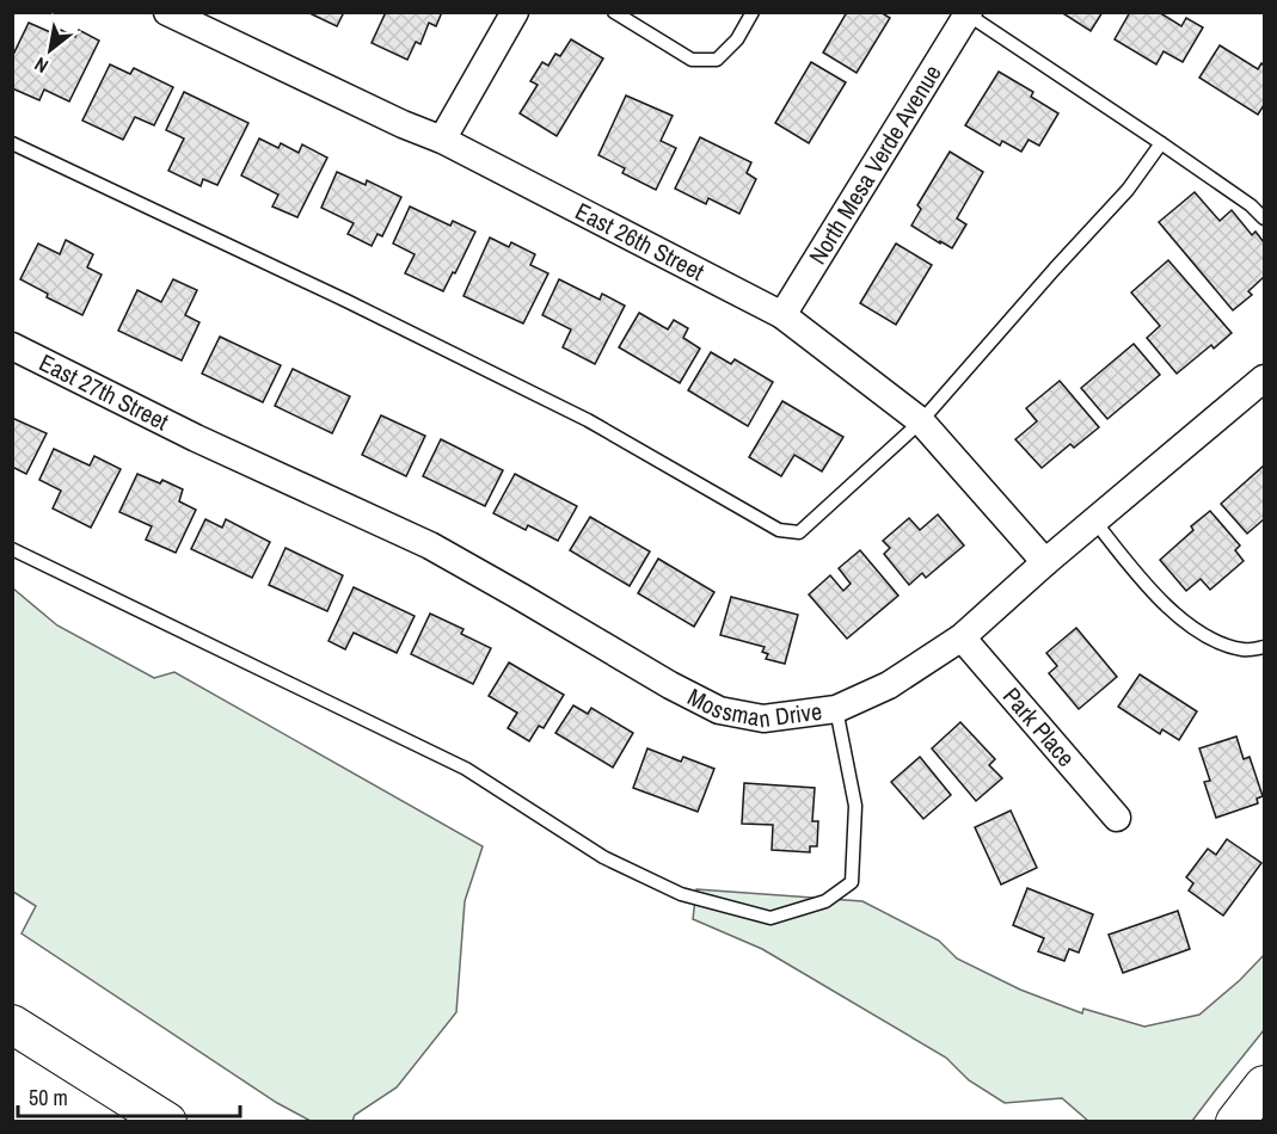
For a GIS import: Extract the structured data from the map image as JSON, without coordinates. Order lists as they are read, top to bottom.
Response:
{
  "streets": {
    "street": [
      "North Mesa Verde Avenue",
      "East 26th Street",
      "East 27th Street",
      "Mossman Drive",
      "Park Place"
    ]
  },
  "crossings": [
    ["North Mesa Verde Avenue", "East 26th Street"],
    ["East 26th Street", "Mossman Drive"],
    ["East 27th Street", "Mossman Drive"],
    ["Mossman Drive", "Park Place"]
  ],
  "scale_bar": "50 m",
  "north": "bottom left"
}
